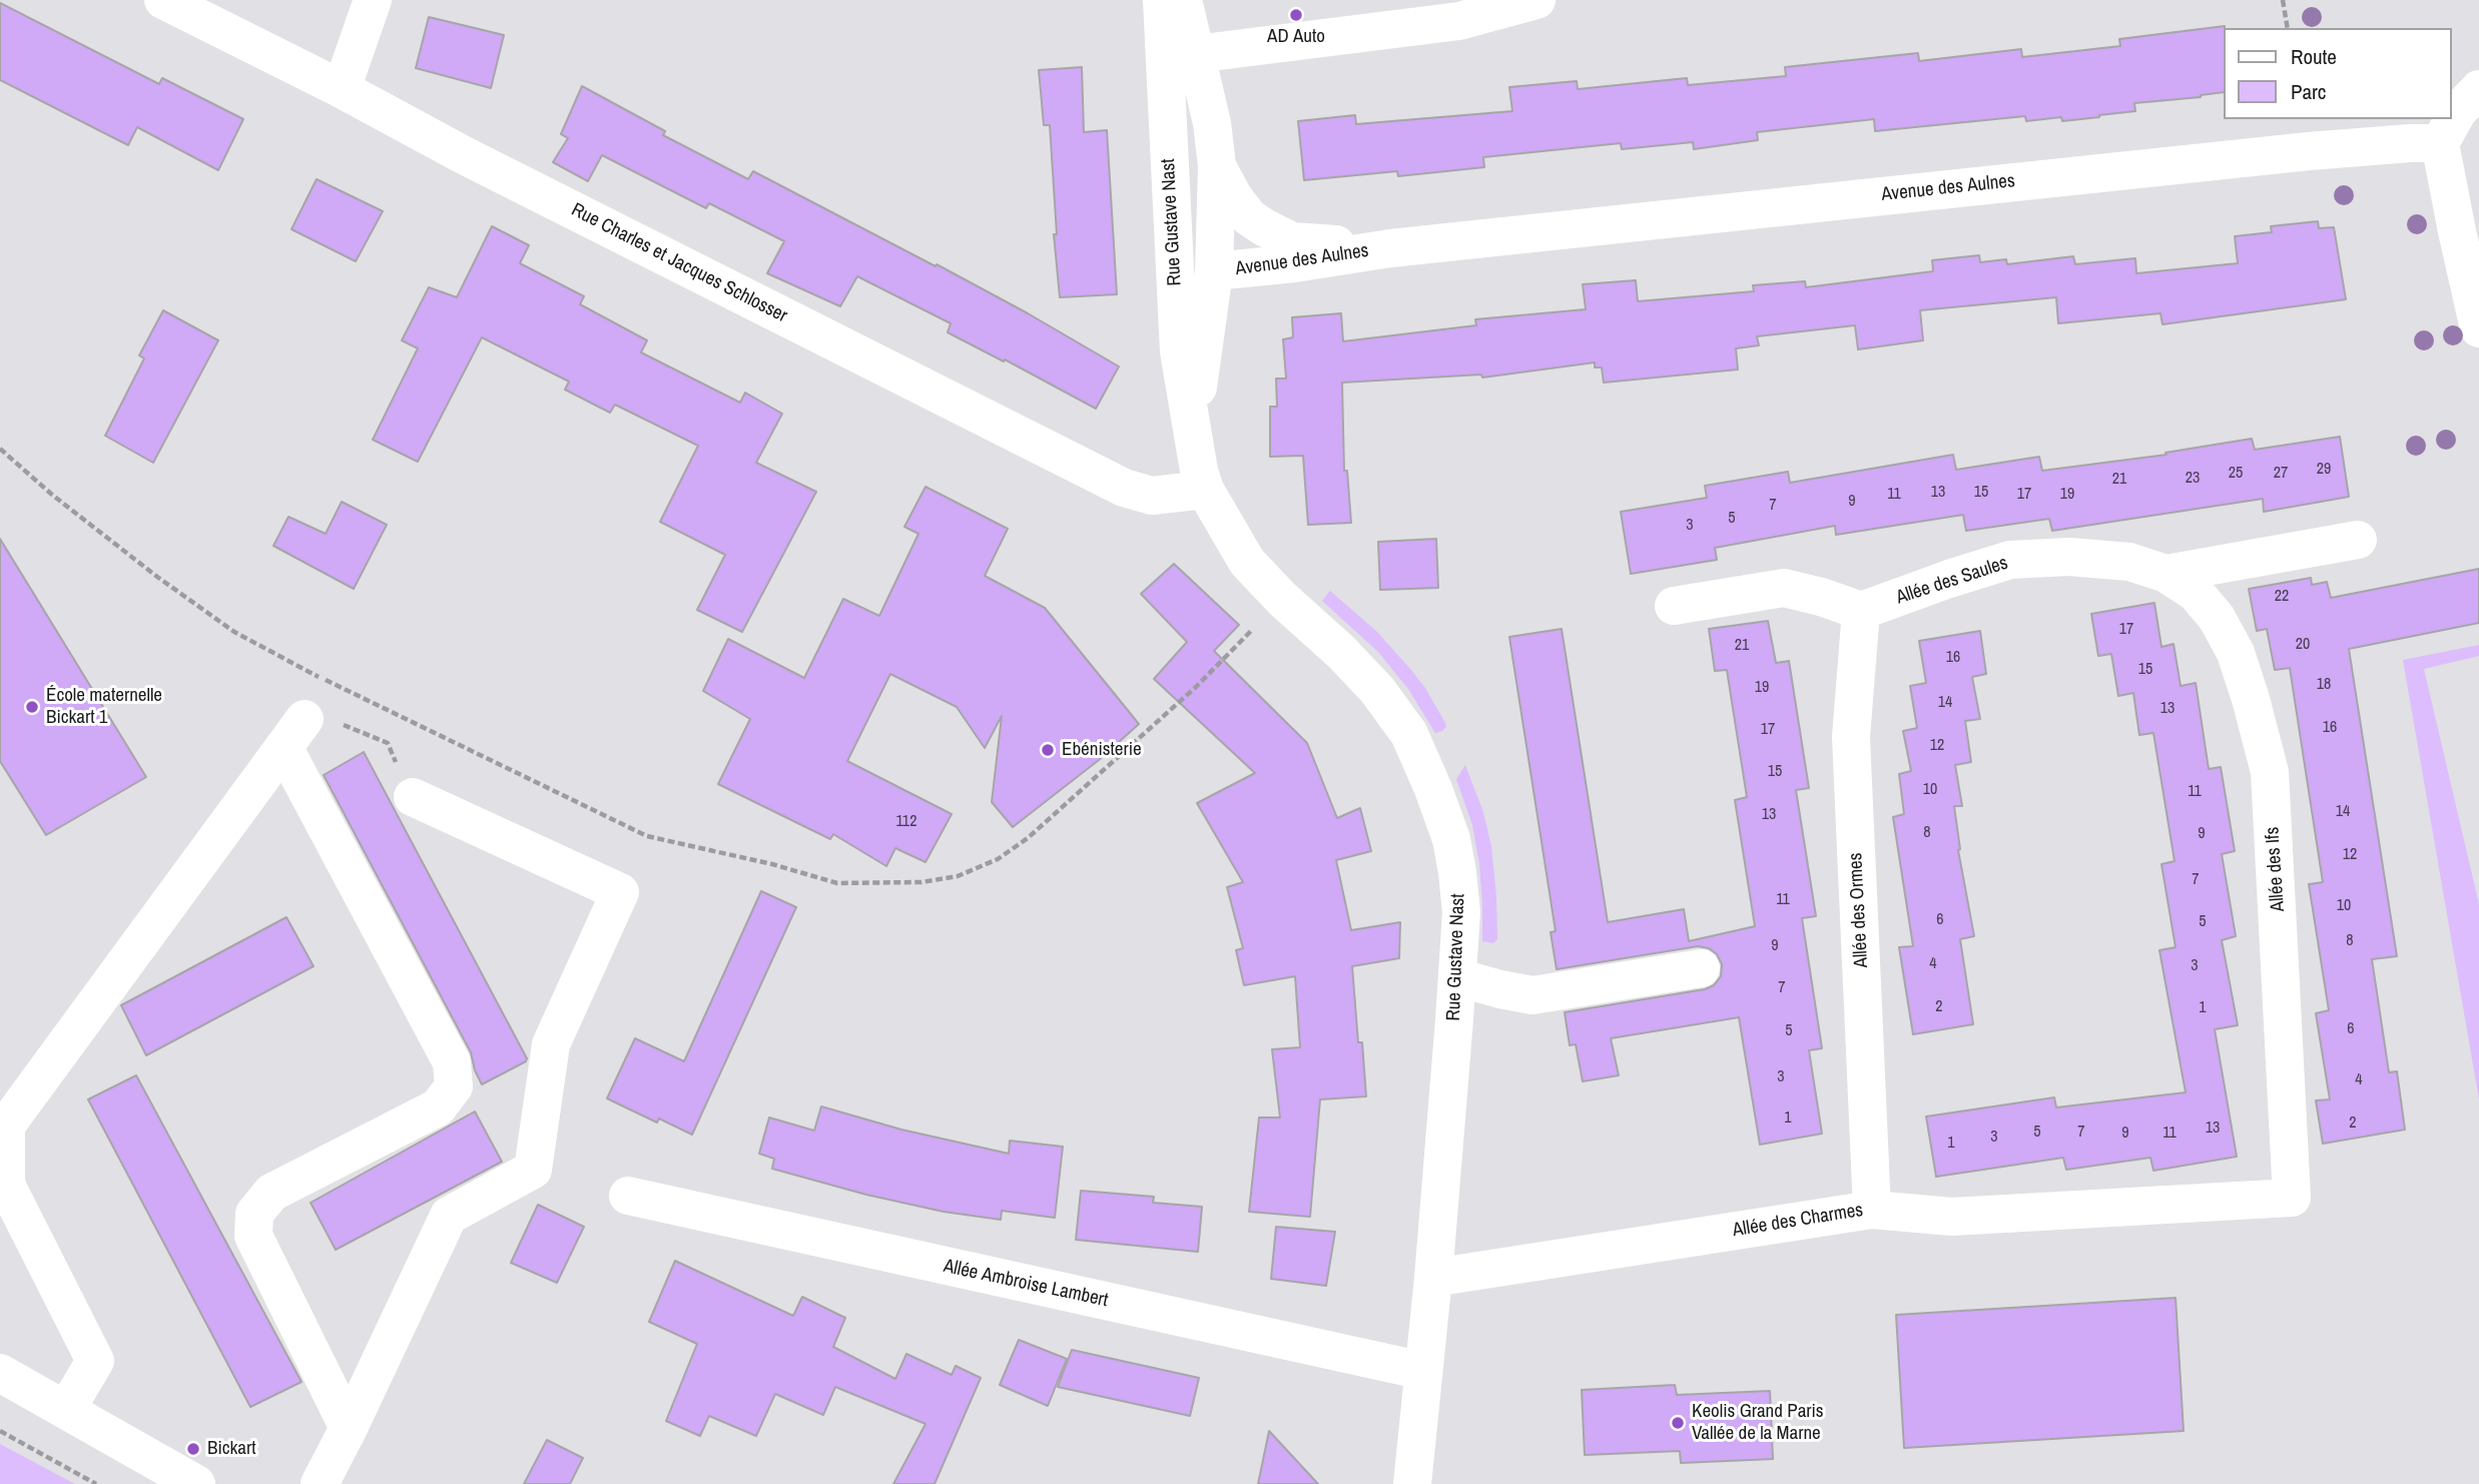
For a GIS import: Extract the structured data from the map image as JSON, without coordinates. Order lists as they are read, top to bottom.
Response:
{
  "streets": {
    "street": [
      "Avenue des Aulnes",
      "Rue Gustave Nast",
      "Rue Charles et Jacques Schlosser",
      "Allée des Saules",
      "Allée des Ifs",
      "Allée des Ormes",
      "Allée des Charmes",
      "Allée Ambroise Lambert"
    ]
  },
  "crossings": [
    ["Avenue des Aulnes", "Rue Gustave Nast"],
    ["Rue Gustave Nast", "Rue Charles et Jacques Schlosser"],
    ["Rue Gustave Nast", "Allée des Charmes"],
    ["Rue Gustave Nast", "Allée Ambroise Lambert"],
    ["Allée des Saules", "Allée des Ifs"],
    ["Allée des Saules", "Allée des Ormes"],
    ["Allée des Ifs", "Allée des Charmes"],
    ["Allée des Ormes", "Allée des Charmes"]
  ],
  "places": [
    "AD Auto",
    "École maternelle Bickart 1",
    "Ebénisterie",
    "Keolis Grand Paris Vallée de la Marne",
    "Bickart"
  ],
  "house_numbers": [
    "29",
    "25",
    "27",
    "23",
    "21",
    "13",
    "15",
    "11",
    "17",
    "19",
    "9",
    "7",
    "5",
    "3",
    "22",
    "17",
    "20",
    "21",
    "16",
    "15",
    "18",
    "19",
    "14",
    "13",
    "16",
    "17",
    "12",
    "15",
    "10",
    "11",
    "14",
    "13",
    "112",
    "8",
    "9",
    "12",
    "7",
    "11",
    "10",
    "6",
    "5",
    "8",
    "9",
    "4",
    "3",
    "7",
    "2",
    "1",
    "6",
    "5",
    "3",
    "4",
    "1",
    "2",
    "13",
    "5",
    "7",
    "9",
    "11",
    "3",
    "1"
  ],
  "legend": ["Route", "Parc"]
}
